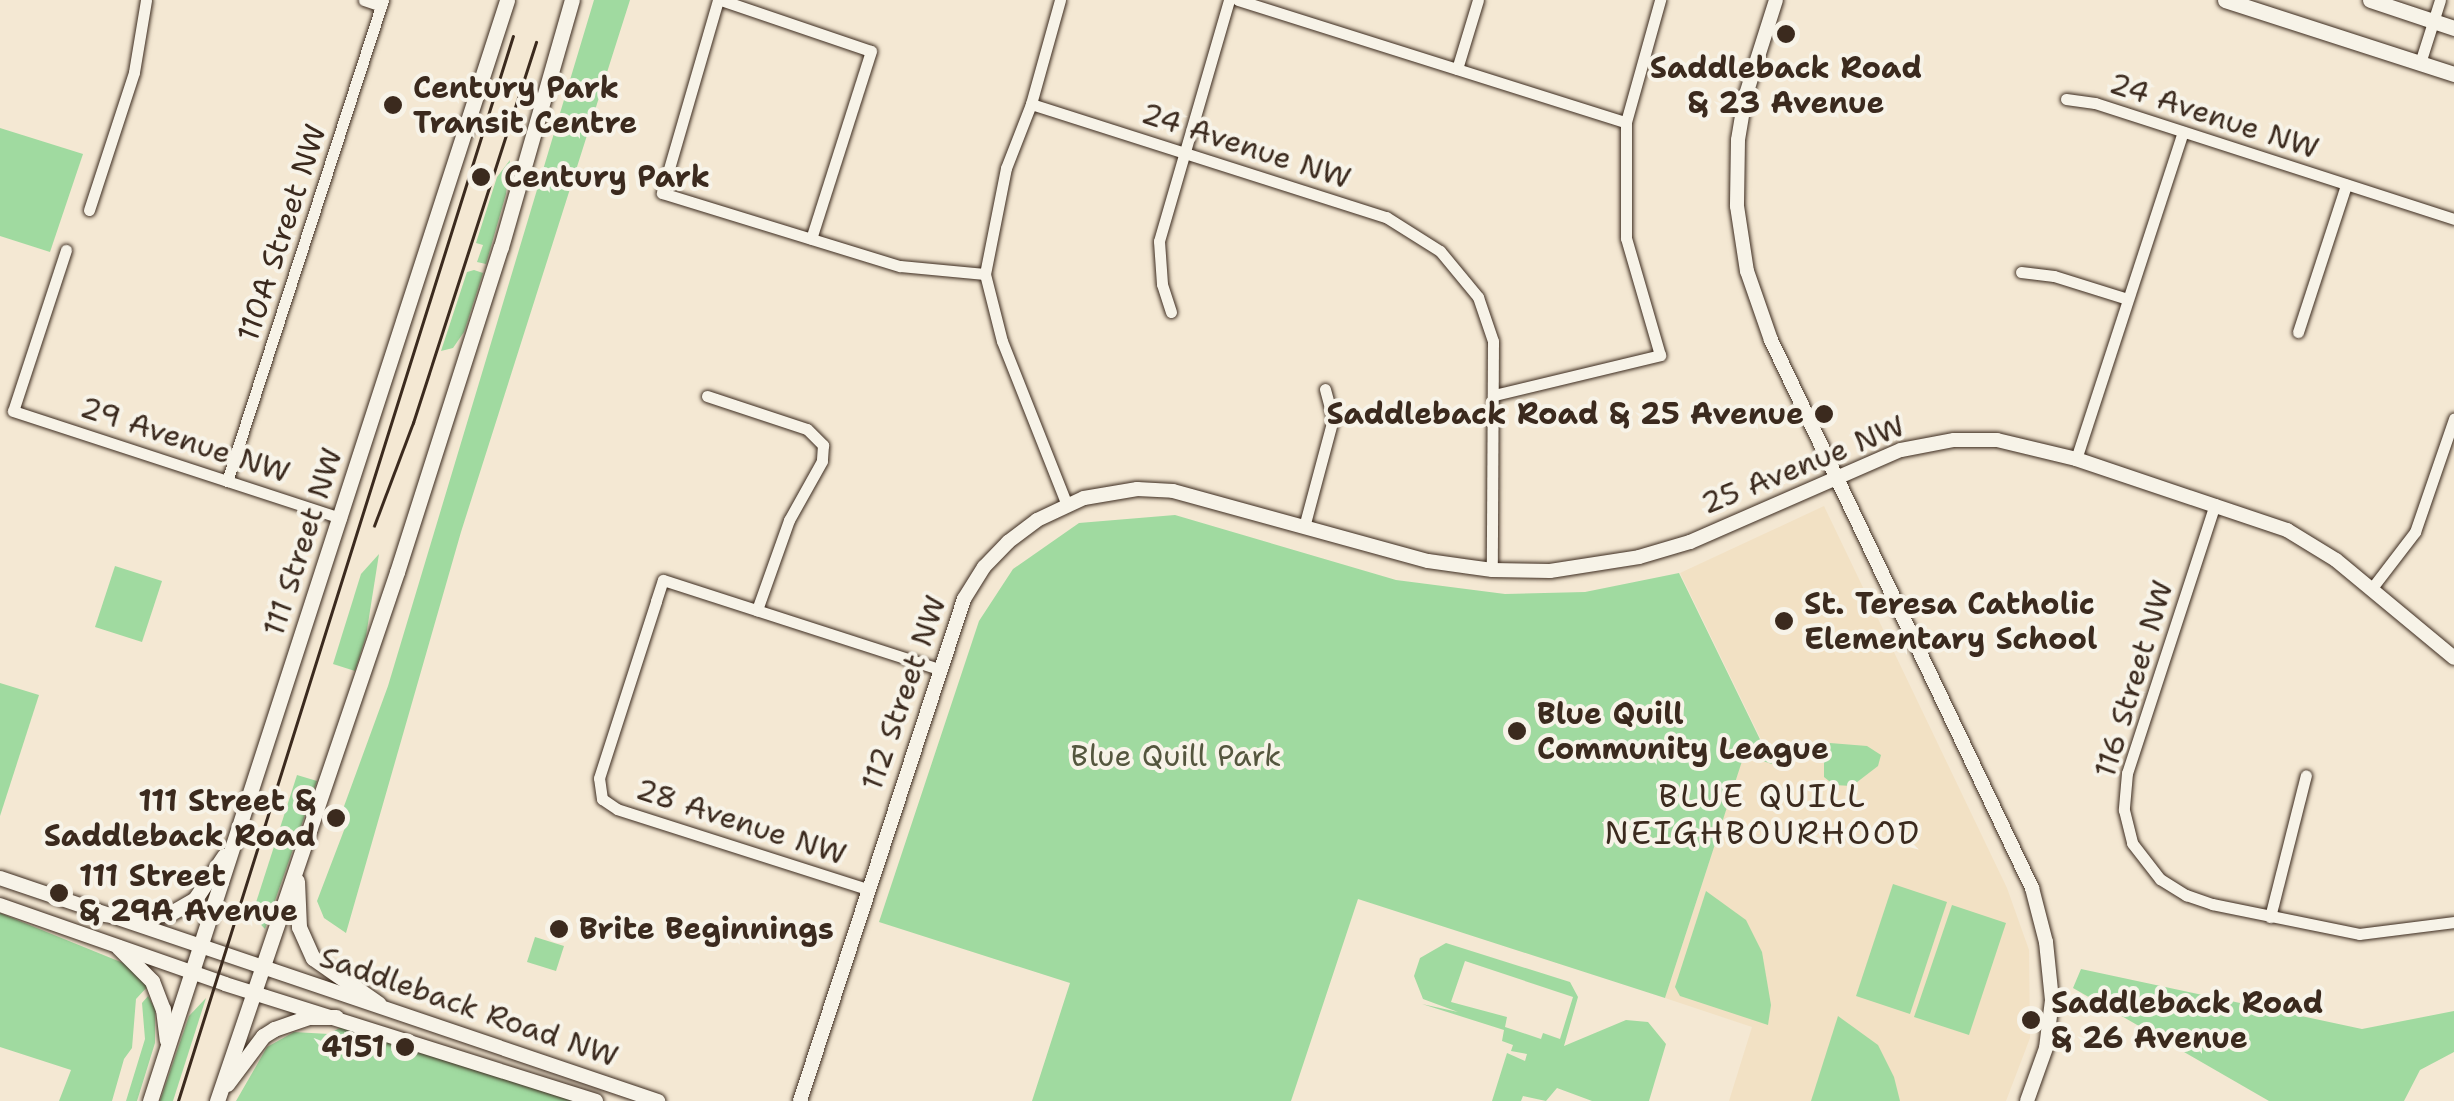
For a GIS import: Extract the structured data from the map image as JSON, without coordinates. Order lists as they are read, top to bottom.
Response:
{
  "streets": {
    "main road": ["111 Street NW"],
    "street": [
      "24 Avenue NW",
      "110A Street NW",
      "29 Avenue NW",
      "25 Avenue NW",
      "116 Street NW",
      "112 Street NW",
      "28 Avenue NW",
      "Saddleback Road NW"
    ]
  },
  "crossings": [
    ["24 Avenue NW", "25 Avenue NW"],
    ["110A Street NW", "29 Avenue NW"],
    ["29 Avenue NW", "111 Street NW"],
    ["25 Avenue NW", "116 Street NW"],
    ["25 Avenue NW", "112 Street NW"],
    ["111 Street NW", "Saddleback Road NW"],
    ["112 Street NW", "28 Avenue NW"]
  ],
  "districts": ["BLUE QUILL NEIGHBOURHOOD"],
  "parks": ["Blue Quill Park"],
  "places": [
    "Saddleback Road & 23 Avenue",
    "Century Park Transit Centre",
    "Century Park",
    "Saddleback Road & 25 Avenue",
    "St. Teresa Catholic Elementary School",
    "Blue Quill Community League",
    "111 Street & Saddleback Road",
    "111 Street & 29A Avenue",
    "Brite Beginnings",
    "Saddleback Road & 26 Avenue",
    "4151"
  ]
}
